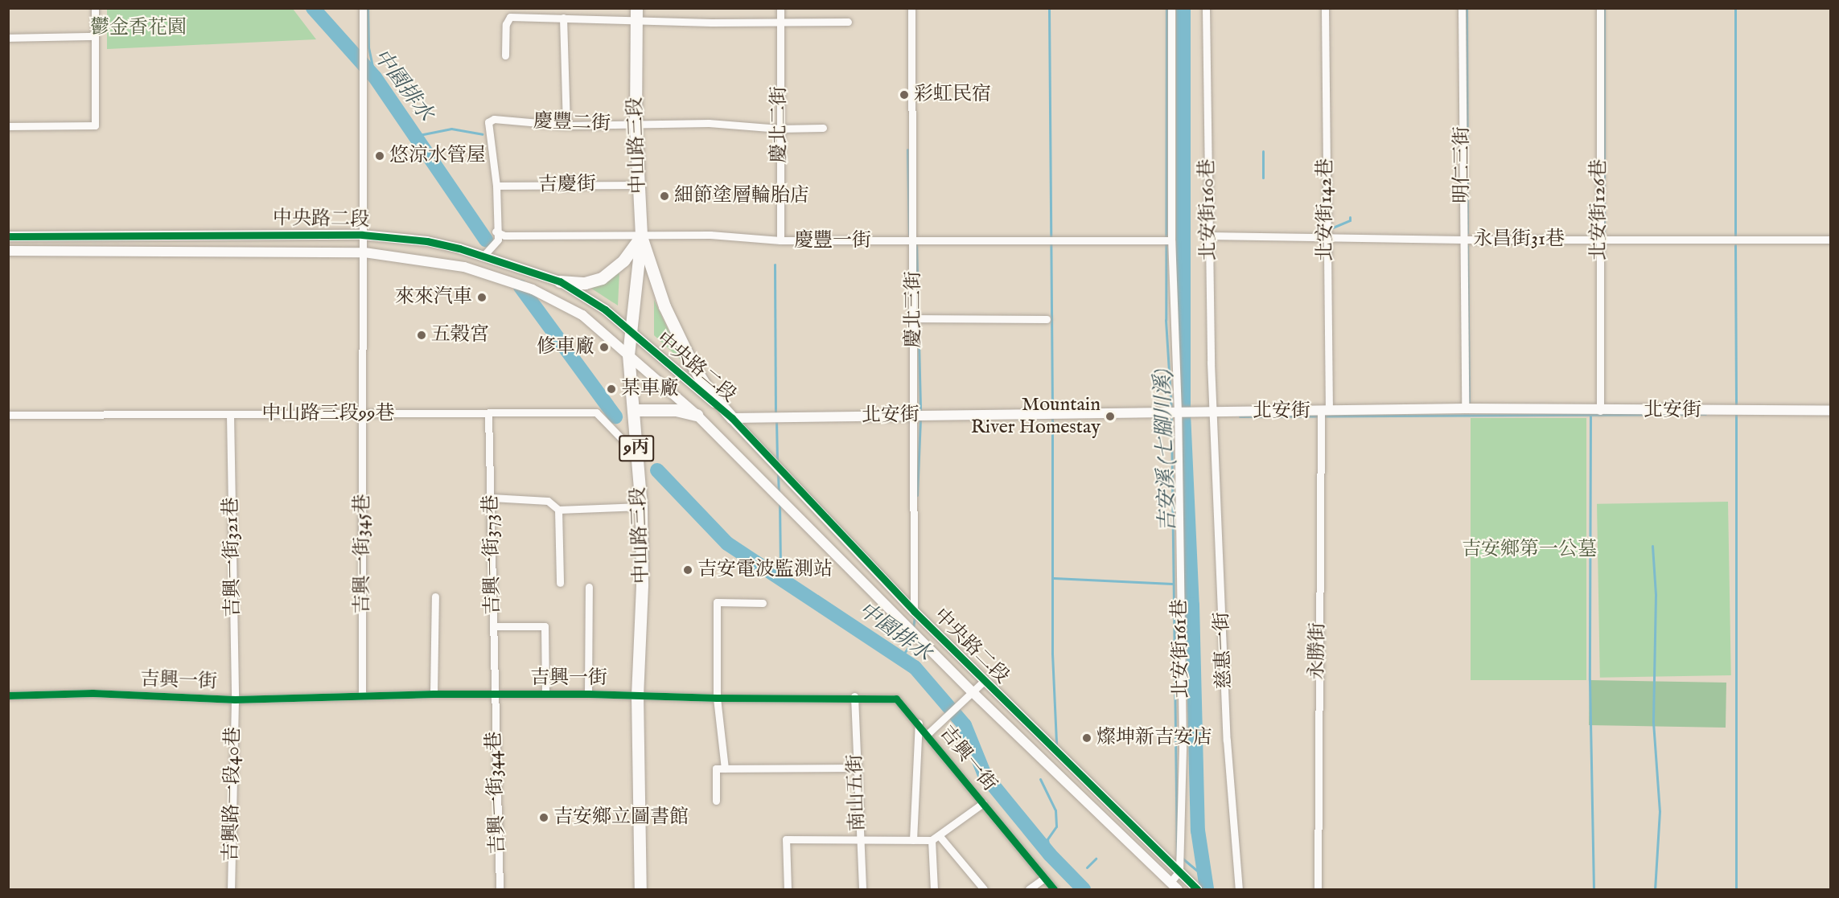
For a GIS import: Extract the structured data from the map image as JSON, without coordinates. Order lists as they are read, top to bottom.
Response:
{
  "streets": {
    "main road": ["中山路三段", "9丙"],
    "street": [
      "慶豐二街",
      "慶北二街",
      "明仁三街",
      "吉慶街",
      "北安街160巷",
      "北安街142巷",
      "北安街126巷",
      "中央路二段",
      "永昌街31巷",
      "慶豐一街",
      "慶北三街",
      "北安街",
      "中山路三段99巷",
      "吉興一街345巷",
      "吉興一街373巷",
      "吉興一街321巷",
      "北安街161巷",
      "慈惠一街",
      "永勝街",
      "吉興一街",
      "吉興一街344巷",
      "南山五街",
      "吉興路一段40巷"
    ]
  },
  "crossings": [
    ["慶豐二街", "慶北二街"],
    ["慶豐二街", "中山路三段"],
    ["慶豐二街", "吉慶街"],
    ["慶豐二街", "慶豐一街"],
    ["慶北二街", "慶豐一街"],
    ["中山路三段", "吉慶街"],
    ["中山路三段", "中央路二段"],
    ["中山路三段", "慶豐一街"],
    ["中山路三段", "中山路三段99巷"],
    ["中山路三段", "吉興一街"],
    ["明仁三街", "永昌街31巷"],
    ["明仁三街", "北安街"],
    ["北安街160巷", "永昌街31巷"],
    ["北安街160巷", "北安街"],
    ["北安街160巷", "慈惠一街"],
    ["北安街142巷", "永昌街31巷"],
    ["北安街142巷", "北安街"],
    ["北安街142巷", "永勝街"],
    ["北安街126巷", "永昌街31巷"],
    ["北安街126巷", "北安街"],
    ["中央路二段", "慶北三街"],
    ["中央路二段", "北安街"],
    ["中央路二段", "吉興一街345巷"],
    ["中央路二段", "北安街161巷"],
    ["慶豐一街", "慶北三街"],
    ["慶豐一街", "北安街161巷"],
    ["慶北三街", "北安街"],
    ["北安街", "北安街161巷"],
    ["北安街", "慈惠一街"],
    ["北安街", "永勝街"],
    ["中山路三段99巷", "吉興一街345巷"],
    ["中山路三段99巷", "吉興一街373巷"],
    ["中山路三段99巷", "吉興一街321巷"],
    ["吉興一街345巷", "吉興一街"],
    ["吉興一街373巷", "吉興一街"],
    ["吉興一街373巷", "吉興一街344巷"],
    ["吉興一街321巷", "吉興一街"],
    ["吉興一街321巷", "吉興路一段40巷"],
    ["吉興一街", "吉興一街344巷"],
    ["吉興一街", "南山五街"],
    ["吉興一街", "吉興路一段40巷"]
  ],
  "water": ["中園排水", "吉安溪 (七腳川溪)"],
  "parks": ["鬱金香花園", "吉安鄉第一公墓"],
  "places": [
    "彩虹民宿",
    "悠涼水管屋",
    "細節塗層輪胎店",
    "來來汽車",
    "五榖宮",
    "修車廠",
    "某車廠",
    "Mountain River Homestay",
    "吉安電波監測站",
    "燦坤新吉安店",
    "吉安鄉立圖書館"
  ]
}
